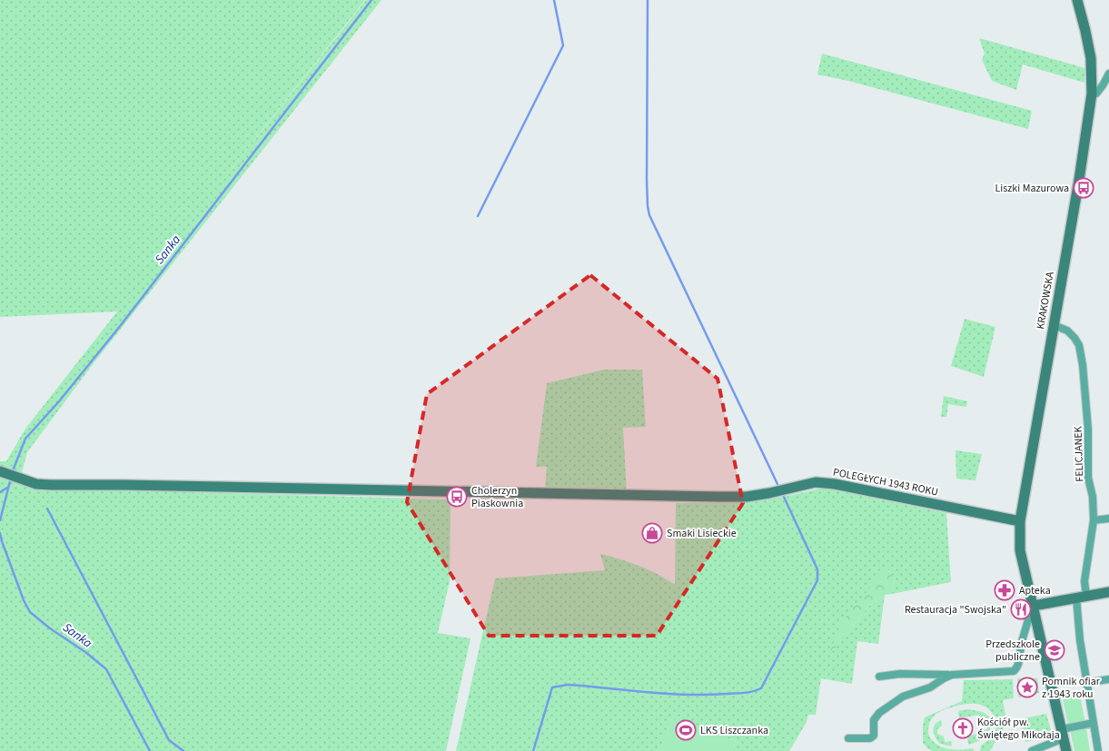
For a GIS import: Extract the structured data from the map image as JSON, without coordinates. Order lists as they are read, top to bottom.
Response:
{
  "streets": {
    "street": ["KRAKOWSKA", "FELICJANEK", "POLEGŁYCH 1943 ROKU"]
  },
  "crossings": [
    ["KRAKOWSKA", "FELICJANEK"],
    ["KRAKOWSKA", "POLEGŁYCH 1943 ROKU"]
  ],
  "water": ["Sanka"],
  "places": {
    "bus stop": ["Liszki Mazurowa", "Cholerzyn Piaskownia"],
    "shop": ["Smaki Lisieckie"],
    "pharmacy": ["Apteka"],
    "restaurant": ["Restauracja \"Swojska\""],
    "school or university": ["Przedszkole publiczne"],
    "place": ["Pomnik ofiar z 1943 roku"],
    "church": ["Kościół pw. Świętego Mikołaja"],
    "sports": ["LKS Liszczanka"]
  }
}
